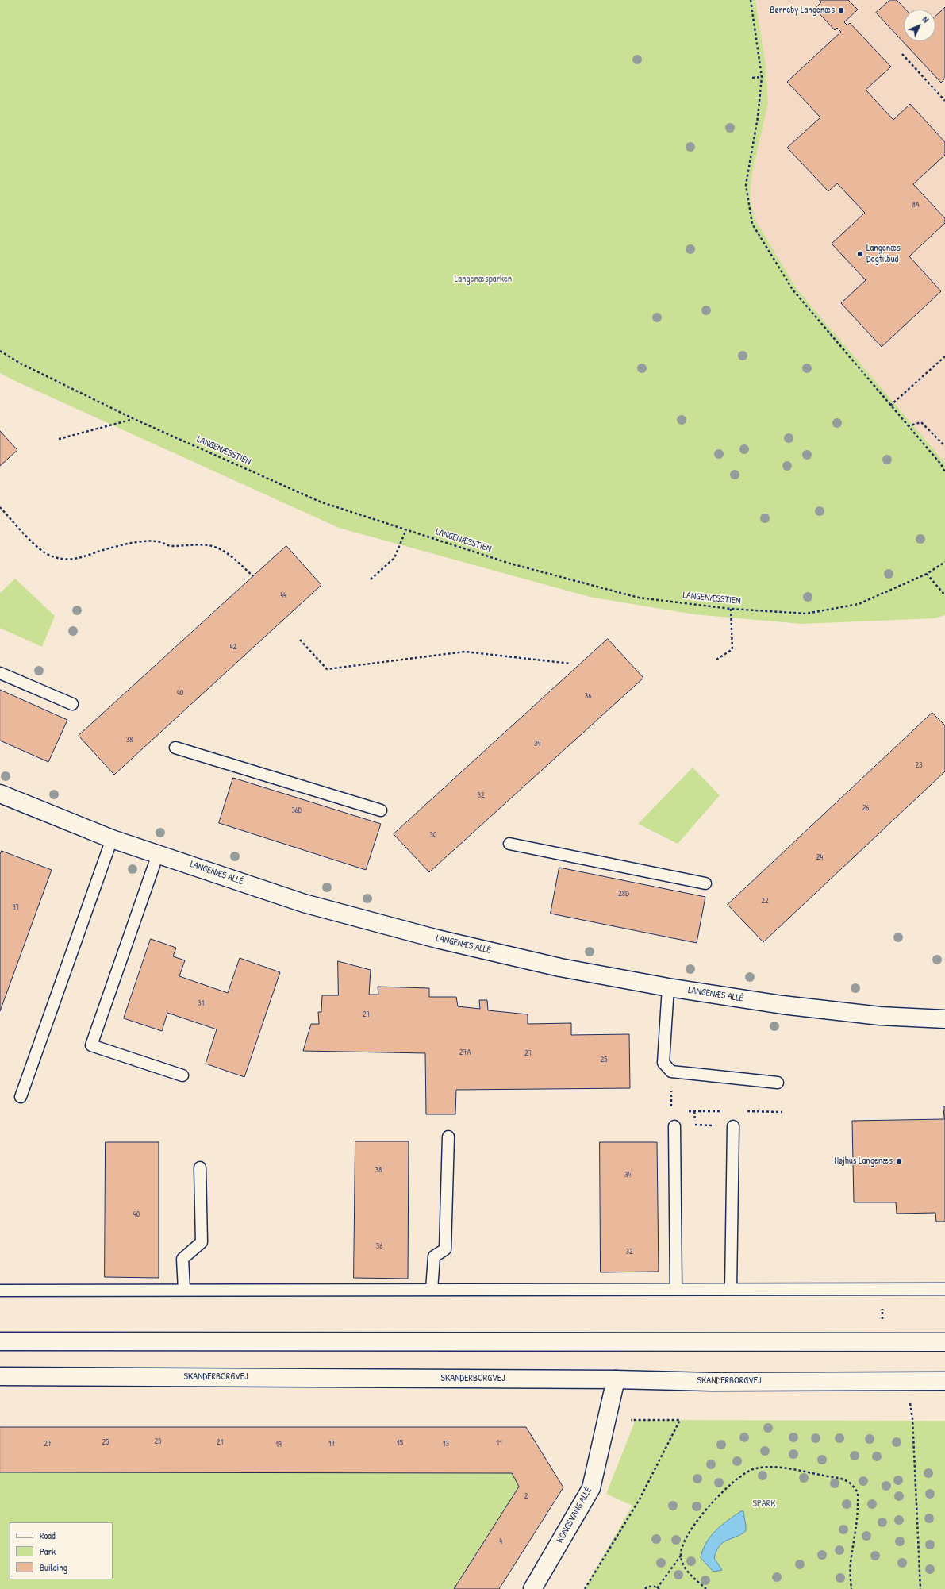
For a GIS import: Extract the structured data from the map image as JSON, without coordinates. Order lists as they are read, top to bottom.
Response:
{
  "streets": {
    "street": ["LANGENÆS ALLÉ", "SKANDERBORGVEJ", "KONGSVANG ALLÉ"],
    "path": ["LANGENÆSSTIEN"]
  },
  "crossings": [
    ["SKANDERBORGVEJ", "KONGSVANG ALLÉ"]
  ],
  "parks": ["Langenæsparken", "SPARK"],
  "places": ["Børneby Langenæs", "Langenæs Dagtilbud", "Højhus Langenæs"],
  "house_numbers": [
    "8A",
    "44",
    "42",
    "40",
    "36",
    "38",
    "34",
    "28",
    "32",
    "26",
    "36D",
    "30",
    "24",
    "28D",
    "22",
    "37",
    "31",
    "29",
    "27A",
    "27",
    "25",
    "38",
    "34",
    "40",
    "36",
    "32",
    "23",
    "25",
    "21",
    "15",
    "11",
    "27",
    "17",
    "13",
    "19",
    "2",
    "4"
  ],
  "legend": ["Road", "Park", "Building"],
  "north": "top right"
}
